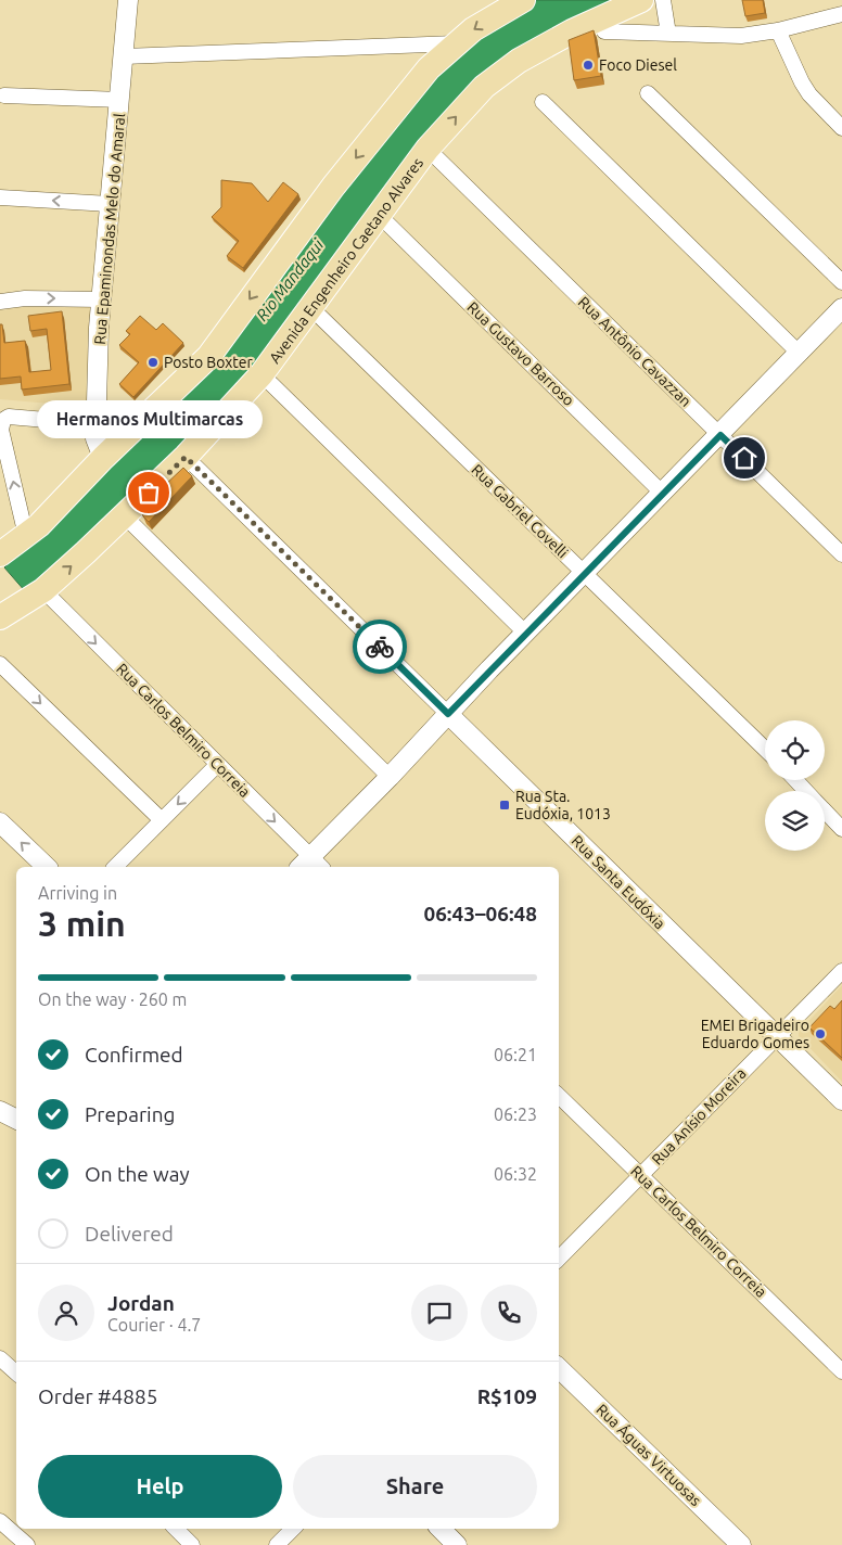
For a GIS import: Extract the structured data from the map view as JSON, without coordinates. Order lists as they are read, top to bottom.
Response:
{
  "streets": {
    "main road": ["Avenida Engenheiro Caetano Alvares"],
    "street": [
      "Rua Epaminondas Melo do Amaral",
      "Rua Antônio Cavazzan",
      "Rua Gustavo Barroso",
      "Rua Gabriel Covelli",
      "Rua Carlos Belmiro Correia",
      "Rua Santa Eudóxia",
      "Rua Anísio Moreira",
      "Rua Águas Virtuosas"
    ]
  },
  "crossings": [
    ["Avenida Engenheiro Caetano Alvares", "Rua Antônio Cavazzan"],
    ["Avenida Engenheiro Caetano Alvares", "Rua Gustavo Barroso"],
    ["Avenida Engenheiro Caetano Alvares", "Rua Gabriel Covelli"],
    ["Avenida Engenheiro Caetano Alvares", "Rua Carlos Belmiro Correia"],
    ["Avenida Engenheiro Caetano Alvares", "Rua Santa Eudóxia"],
    ["Rua Carlos Belmiro Correia", "Rua Anísio Moreira"],
    ["Rua Santa Eudóxia", "Rua Anísio Moreira"]
  ],
  "water": ["Rio Mandaqui"],
  "places": {
    "other": [
      "Foco Diesel",
      "Posto Boxter",
      "Hermanos Multimarcas",
      "EMEI Brigadeiro Eduardo Gomes"
    ],
    "transit": ["Rua Sta. Eudóxia, 1013"]
  },
  "page": {
    "bubble": "Hermanos Multimarcas",
    "heading": ["3 min", "Arriving in", "06:43–06:48"],
    "panel": [
      "Jordan",
      "Courier · 4.7",
      "Order #4885",
      "R$109"
    ],
    "bar": "On the way · 260 m",
    "list": [
      ["Confirmed", "06:21"],
      ["Preparing", "06:23"],
      ["On the way", "06:32"],
      "Delivered"
    ],
    "buttons": ["Help", "Share"]
  }
}
